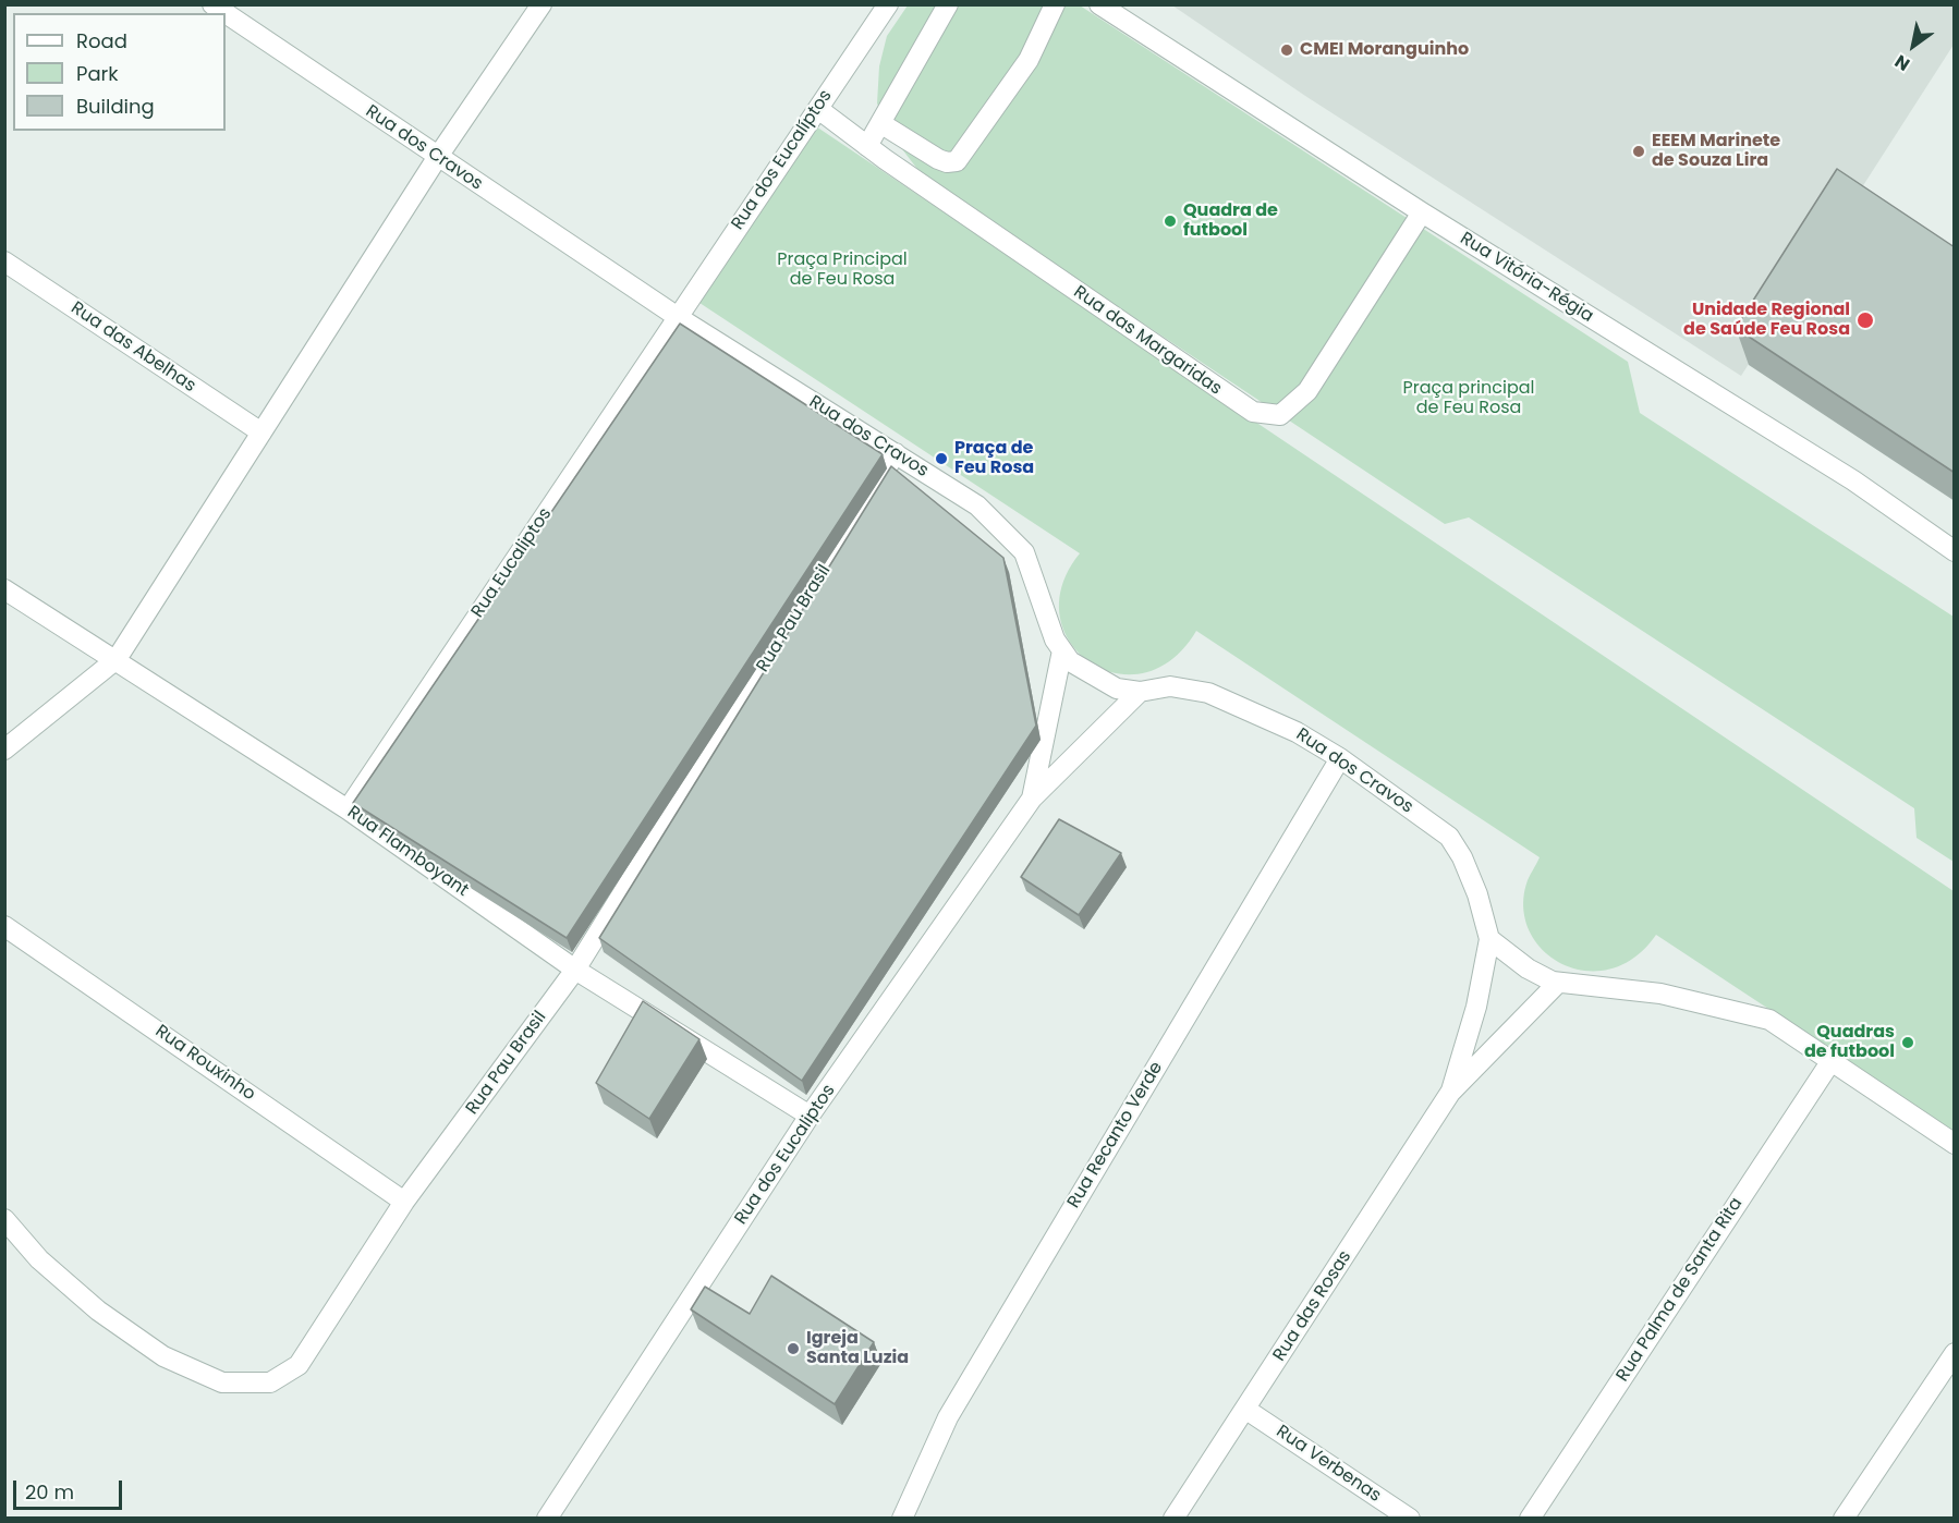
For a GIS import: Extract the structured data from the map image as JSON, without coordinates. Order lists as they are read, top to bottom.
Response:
{
  "streets": {
    "street": [
      "Rua dos Cravos",
      "Rua dos Eucalíptos",
      "Rua Vitória-Régia",
      "Rua das Margaridas",
      "Rua das Abelhas",
      "Rua Eucaliptos",
      "Rua Pau Brasil",
      "Rua Flamboyant",
      "Rua Rouxinho",
      "Rua Recanto Verde",
      "Rua dos Eucaliptos",
      "Rua Palma de Santa Rita",
      "Rua das Rosas",
      "Rua Verbenas"
    ]
  },
  "crossings": [
    ["Rua dos Cravos", "Rua dos Eucalíptos"],
    ["Rua dos Cravos", "Rua Eucaliptos"],
    ["Rua dos Cravos", "Rua Pau Brasil"],
    ["Rua dos Cravos", "Rua Recanto Verde"],
    ["Rua dos Cravos", "Rua dos Eucaliptos"],
    ["Rua dos Cravos", "Rua das Rosas"],
    ["Rua dos Eucalíptos", "Rua das Margaridas"],
    ["Rua dos Eucalíptos", "Rua Eucaliptos"],
    ["Rua Vitória-Régia", "Rua das Margaridas"],
    ["Rua Eucaliptos", "Rua Flamboyant"],
    ["Rua Pau Brasil", "Rua Flamboyant"],
    ["Rua Pau Brasil", "Rua Rouxinho"],
    ["Rua Flamboyant", "Rua dos Eucaliptos"],
    ["Rua das Rosas", "Rua Verbenas"]
  ],
  "parks": ["Praça Principal de Feu Rosa", "Praça principal de Feu Rosa"],
  "places": [
    "CMEI Moranguinho",
    "EEEM Marinete de Souza Lira",
    "Quadra de futbool",
    "Unidade Regional de Saúde Feu Rosa",
    "Praça de Feu Rosa",
    "Quadras de futbool",
    "Igreja Santa Luzia"
  ],
  "legend": ["Road", "Park", "Building"],
  "scale_bar": "20 m",
  "north": "bottom left"
}
